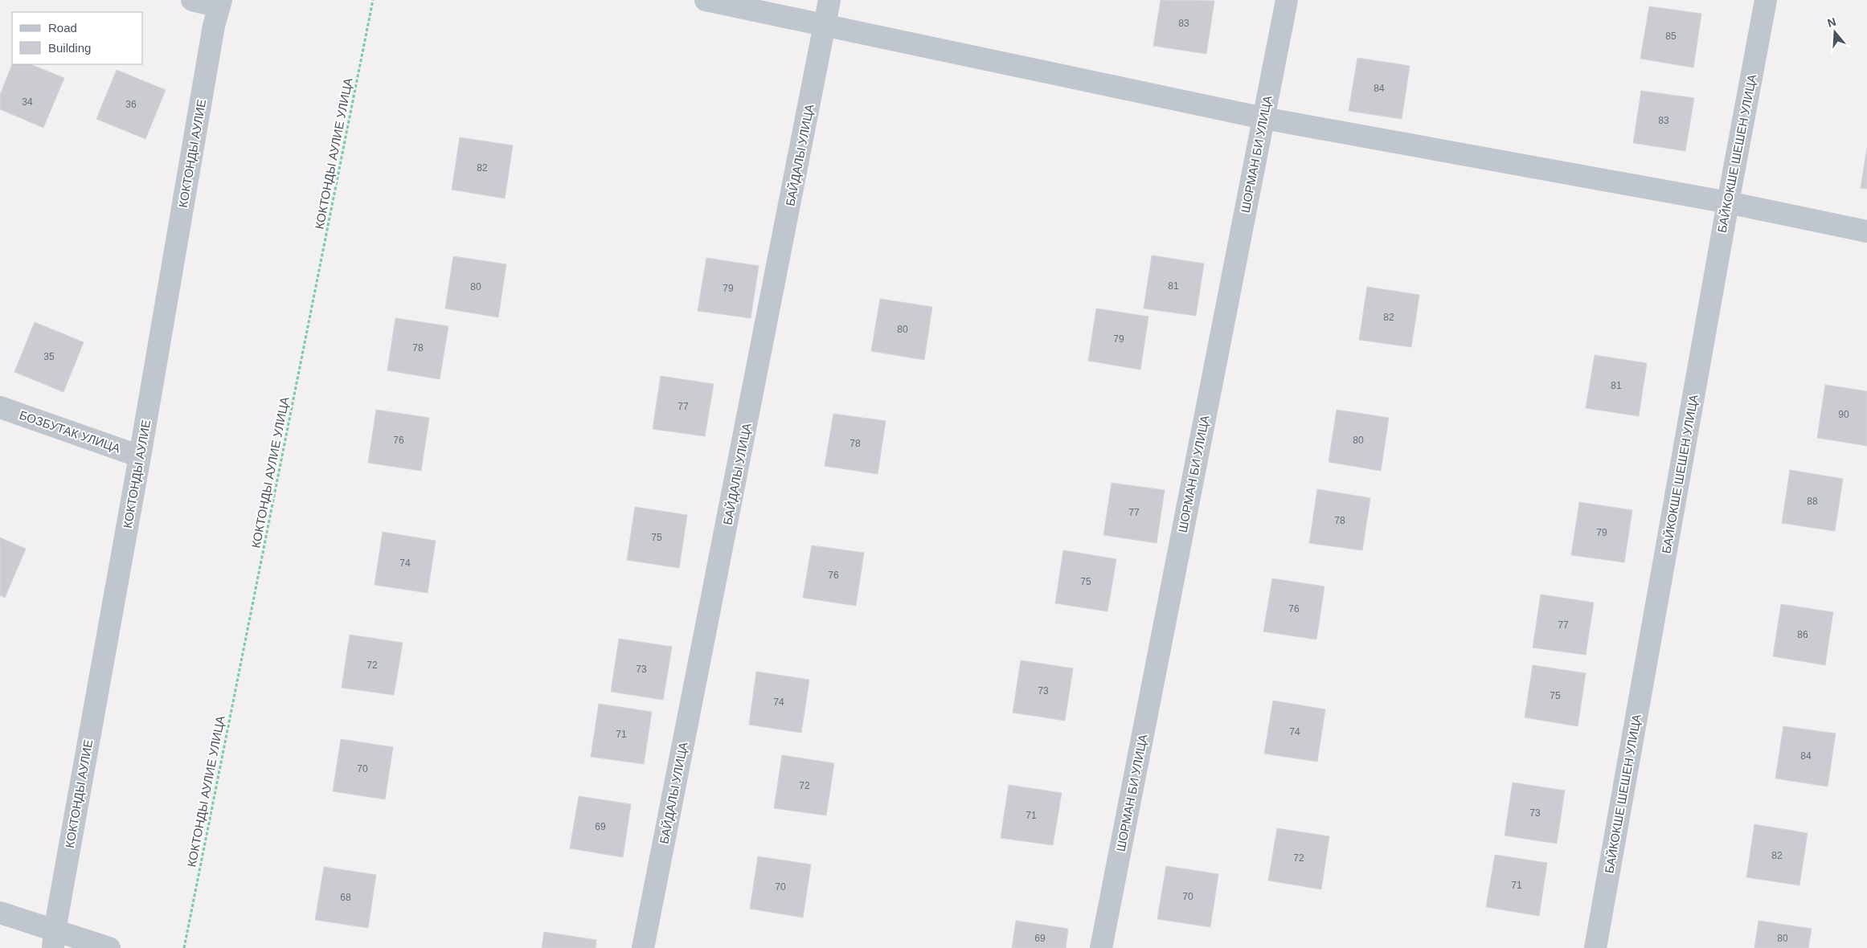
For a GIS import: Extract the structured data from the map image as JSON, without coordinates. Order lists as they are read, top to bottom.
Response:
{
  "streets": {
    "street": [
      "КОКТОНДЫ АУЛИЕ",
      "БАЙКОКШЕ ШЕШЕН УЛИЦА",
      "ШОРМАН БИ УЛИЦА",
      "БАЙДАЛЫ УЛИЦА",
      "БОЗБУТАК УЛИЦА"
    ],
    "path": ["КОКТОНДЫ АУЛИЕ УЛИЦА"]
  },
  "crossings": [
    ["КОКТОНДЫ АУЛИЕ", "БОЗБУТАК УЛИЦА"]
  ],
  "house_numbers": [
    "83",
    "85",
    "84",
    "34",
    "36",
    "83",
    "82",
    "81",
    "80",
    "79",
    "82",
    "80",
    "79",
    "78",
    "35",
    "81",
    "77",
    "90",
    "76",
    "80",
    "78",
    "88",
    "77",
    "78",
    "79",
    "75",
    "74",
    "76",
    "75",
    "76",
    "77",
    "86",
    "72",
    "73",
    "73",
    "75",
    "74",
    "74",
    "71",
    "84",
    "70",
    "72",
    "73",
    "71",
    "69",
    "82",
    "72",
    "71",
    "70",
    "70",
    "68",
    "69",
    "80"
  ],
  "legend": ["Road", "Building"],
  "north": "top"
}
